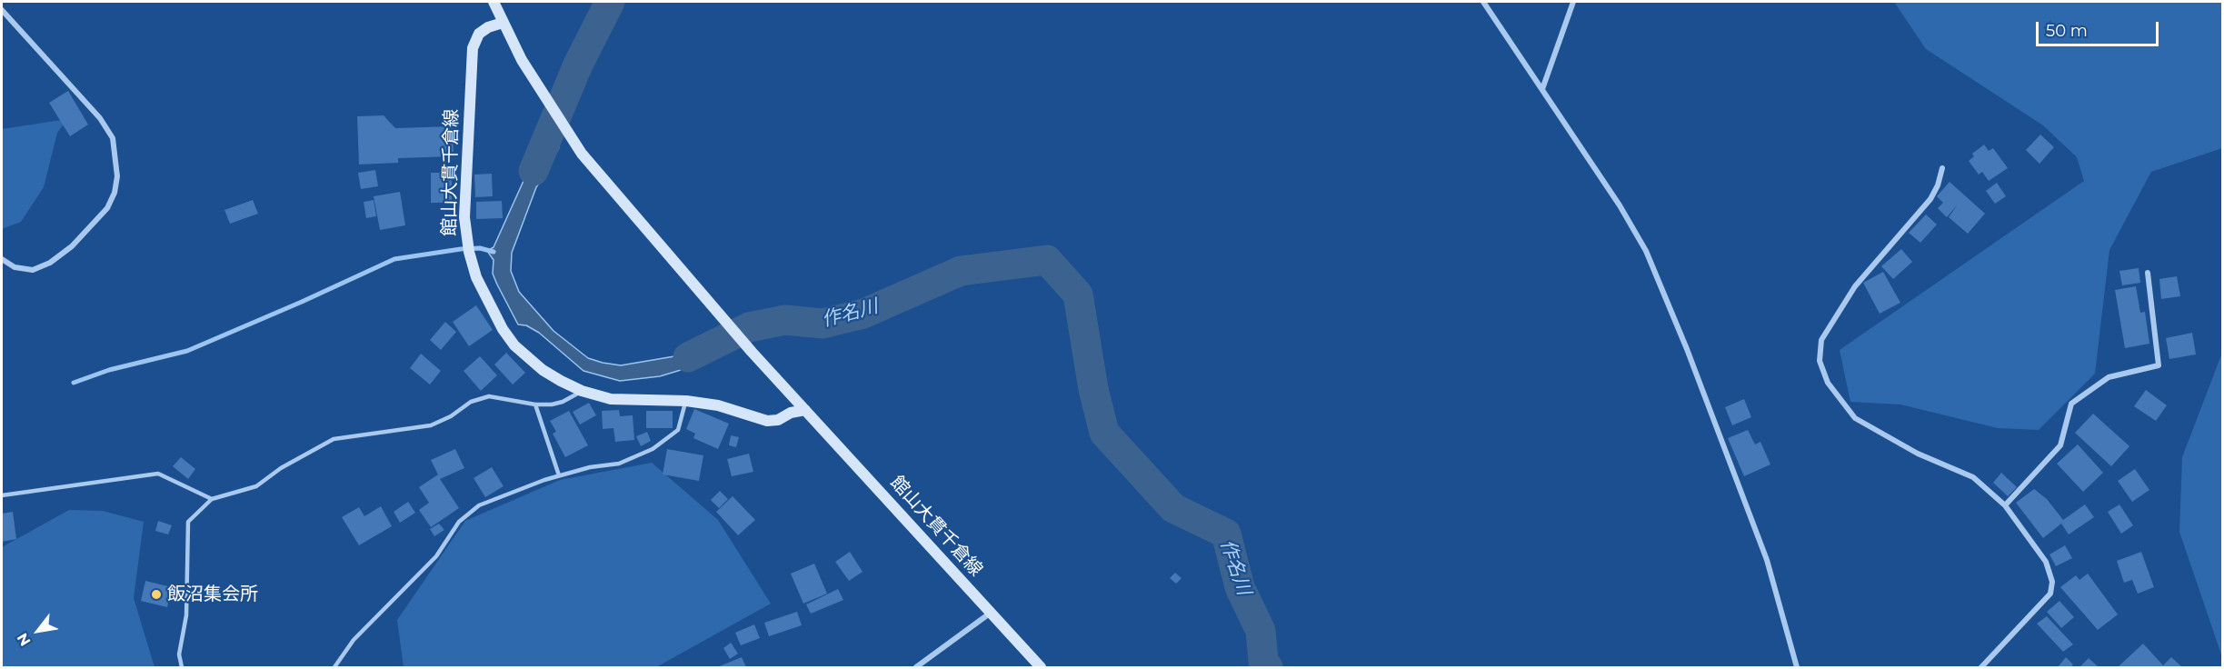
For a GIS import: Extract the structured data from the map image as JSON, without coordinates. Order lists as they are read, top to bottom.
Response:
{
  "streets": {
    "main road": ["館山大貫千倉線"]
  },
  "water": ["作名川"],
  "places": ["飯沼集会所"],
  "scale_bar": "50 m",
  "north": "bottom left"
}
